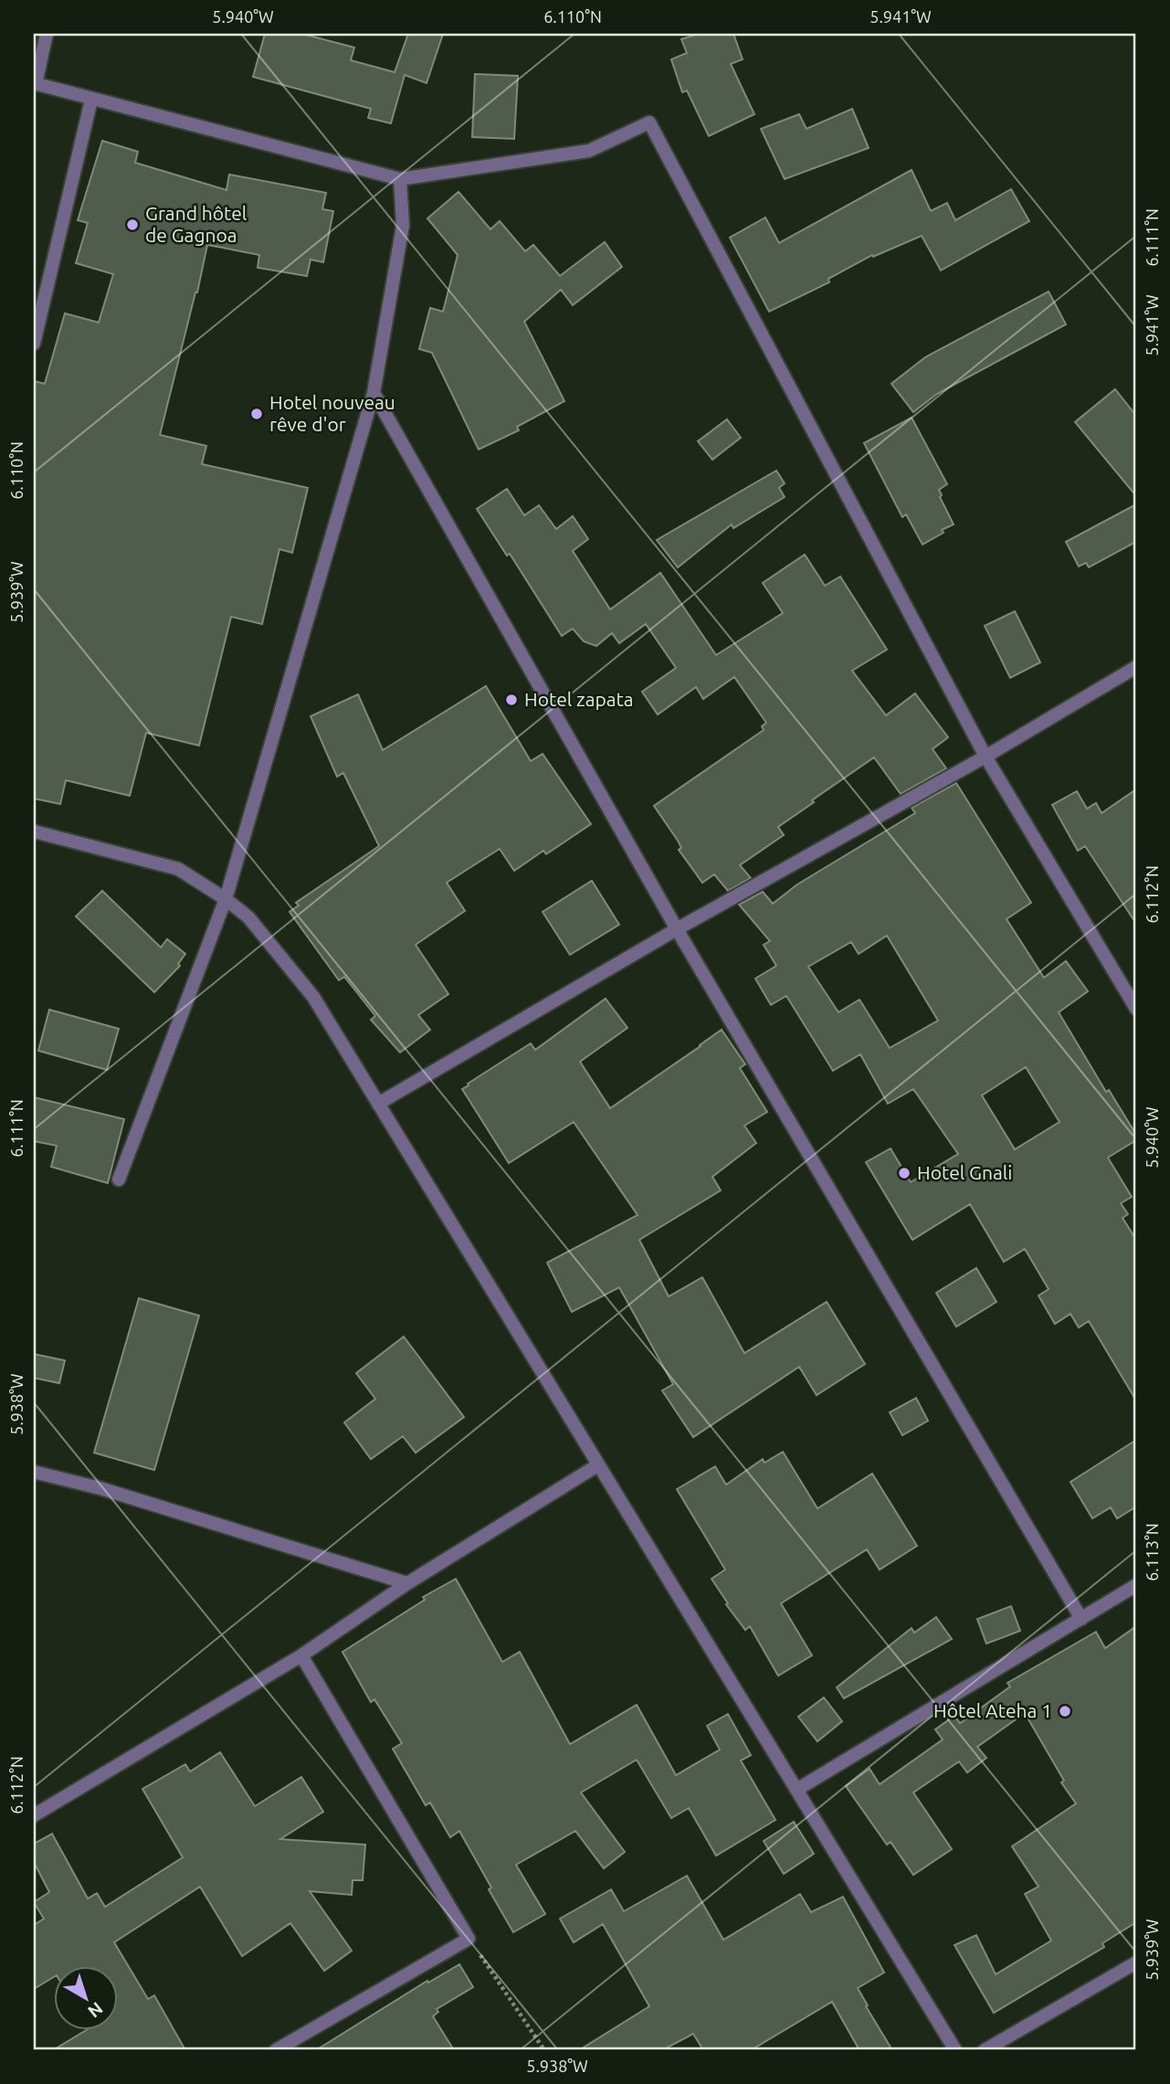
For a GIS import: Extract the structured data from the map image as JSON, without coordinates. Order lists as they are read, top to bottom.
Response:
{
  "places": [
    "Grand hôtel de Gagnoa",
    "Hotel nouveau rêve d'or",
    "Hotel zapata",
    "Hotel Gnali",
    "Hôtel Ateha 1"
  ],
  "north": "bottom right",
  "coordinates": [
    "5.940°W",
    "6.110°N",
    "5.941°W",
    "6.111°N",
    "5.939°W",
    "6.112°N",
    "5.938°W",
    "6.113°N"
  ]
}
